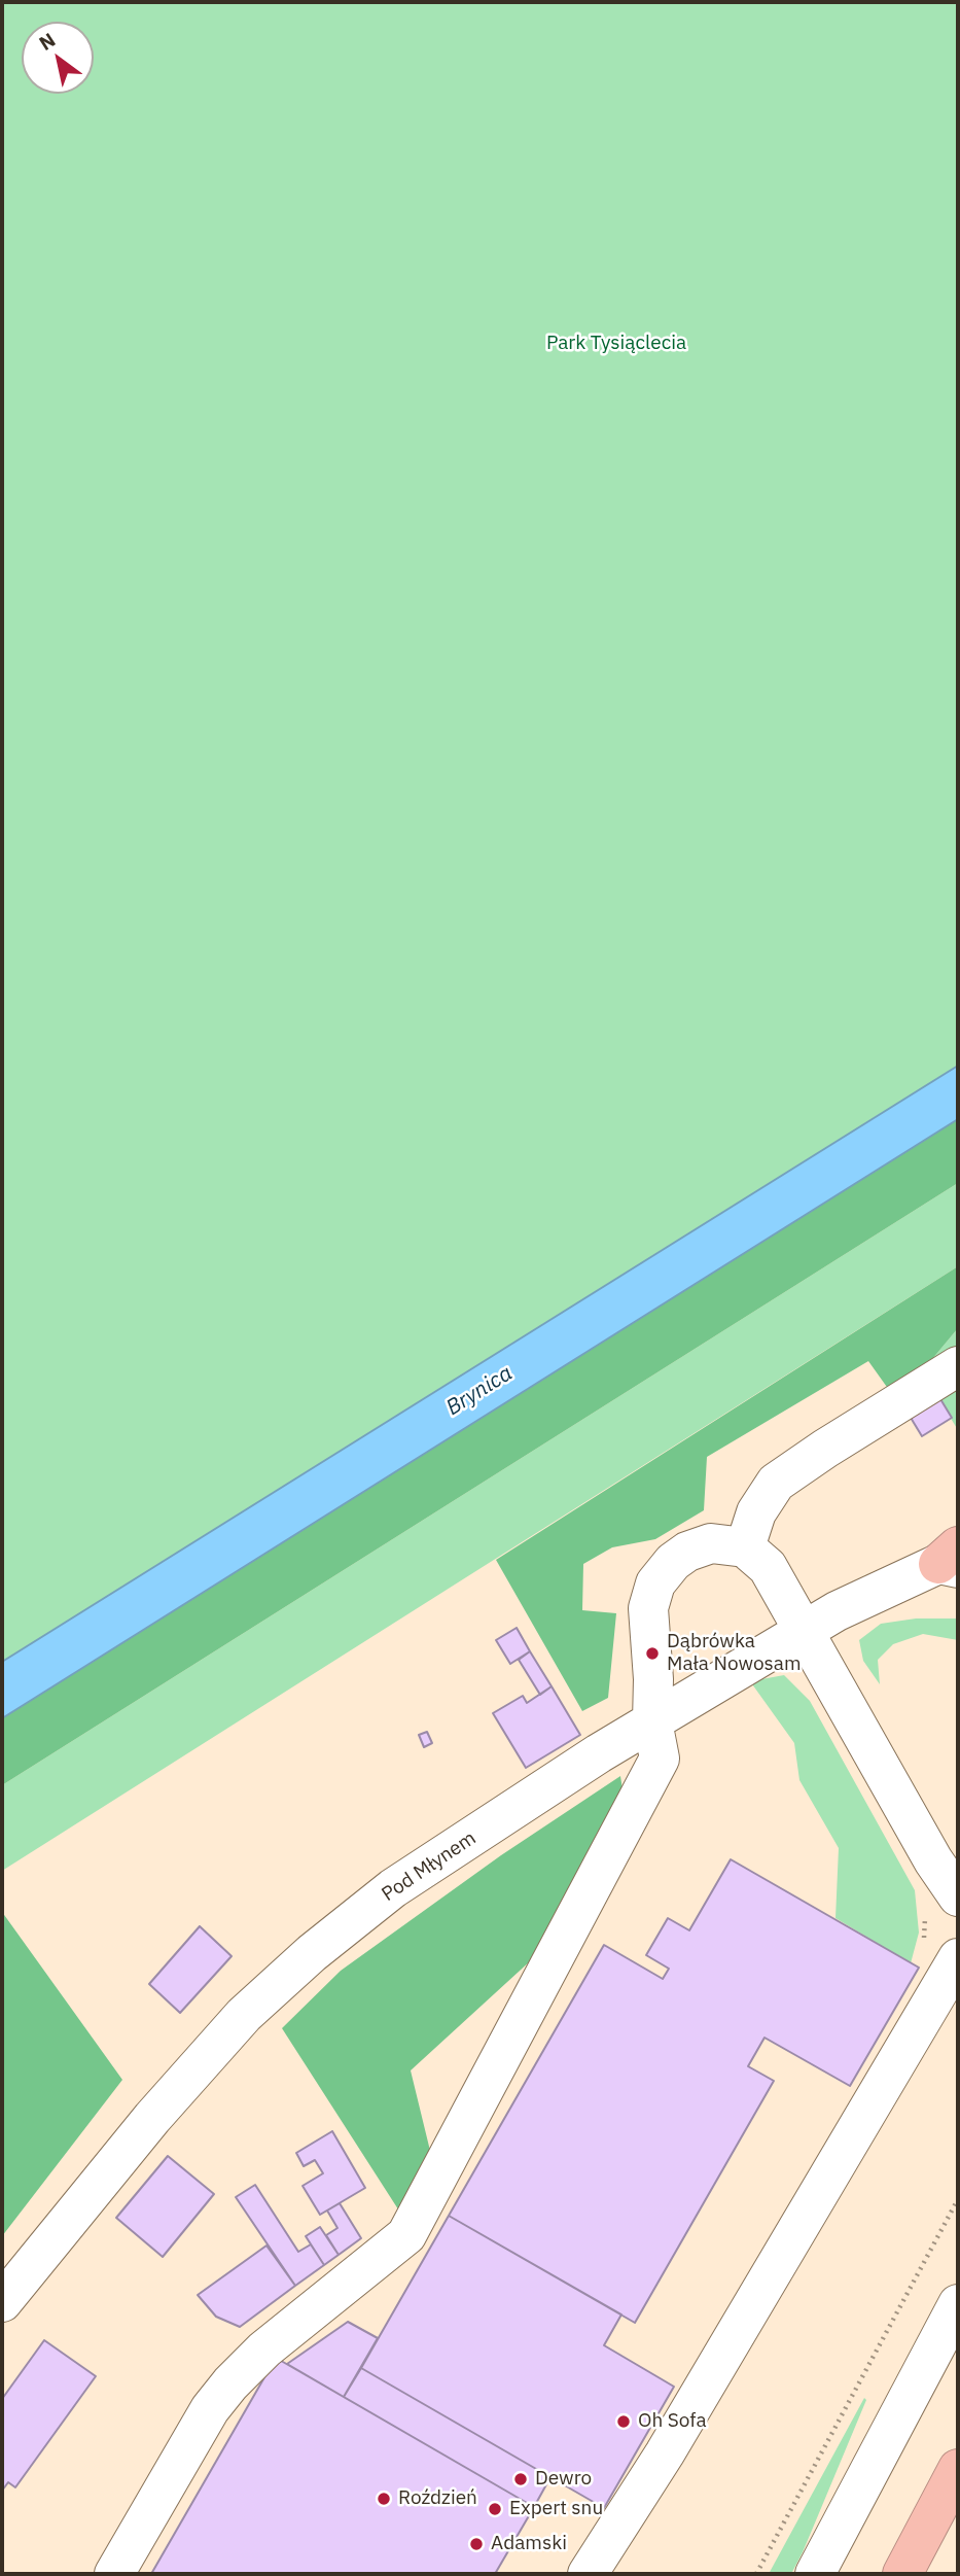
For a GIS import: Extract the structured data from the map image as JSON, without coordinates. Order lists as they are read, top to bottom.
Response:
{
  "streets": {
    "street": ["Pod Młynem"]
  },
  "water": ["Brynica"],
  "parks": ["Park Tysiąclecia"],
  "places": [
    "Dąbrówka Mała Nowosam",
    "Oh Sofa",
    "Dewro",
    "Roździeń",
    "Expert snu",
    "Adamski"
  ],
  "north": "top left"
}
